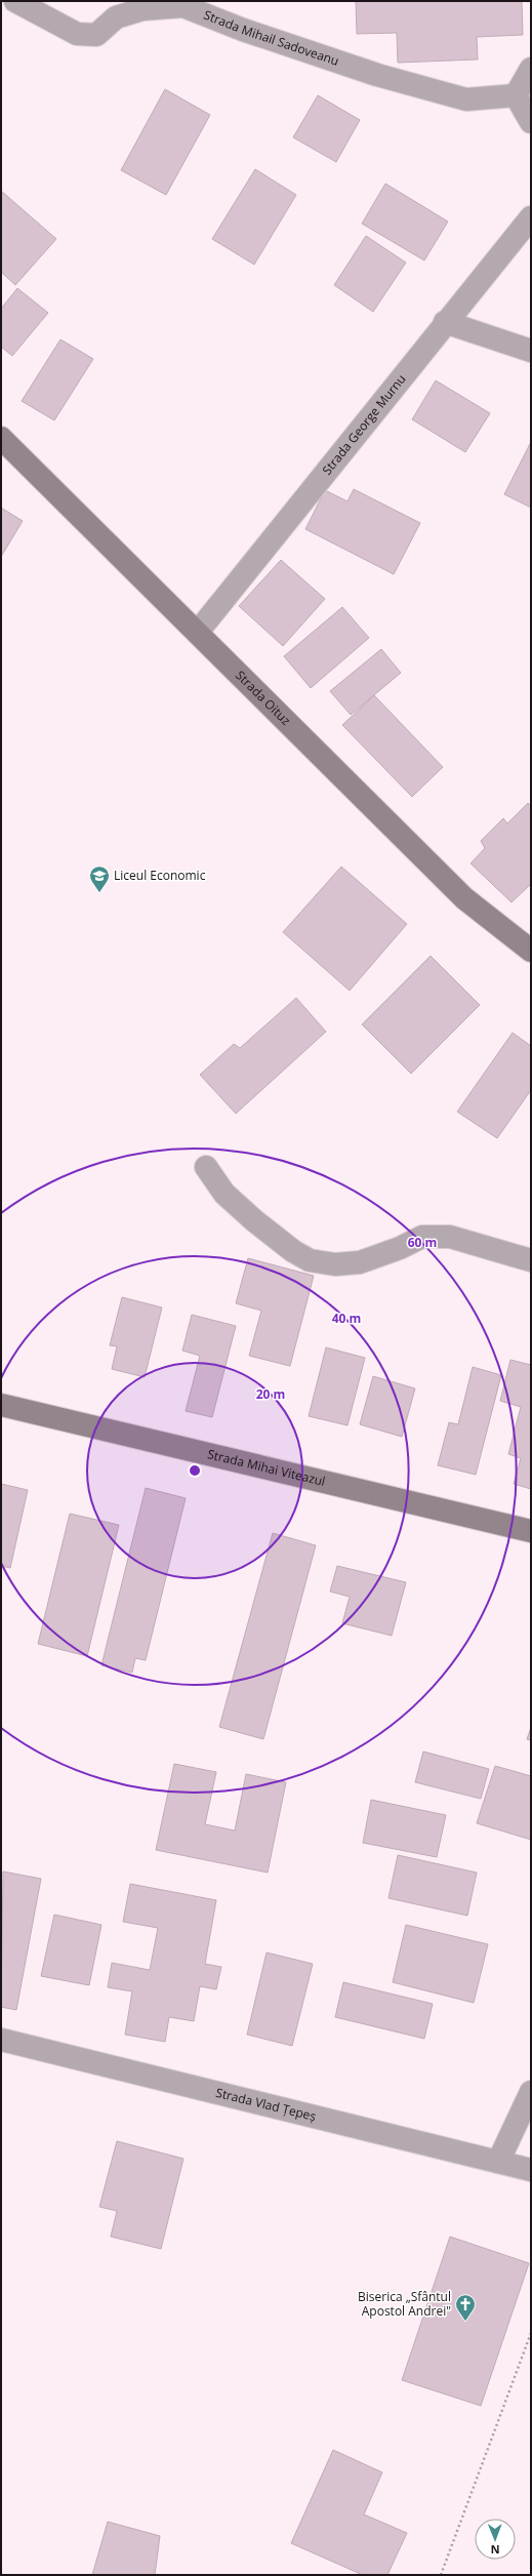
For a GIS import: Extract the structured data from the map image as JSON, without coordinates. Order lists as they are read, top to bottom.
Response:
{
  "streets": {
    "main road": ["Strada Oituz", "Strada Mihai Viteazul"],
    "street": ["Strada Mihail Sadoveanu", "Strada George Murnu", "Strada Vlad Țepeș"]
  },
  "crossings": [
    ["Strada George Murnu", "Strada Oituz"]
  ],
  "places": {
    "school or university": ["Liceul Economic"],
    "church": ["Biserica „Sfântul Apostol Andrei\""]
  },
  "north": "bottom",
  "rings": ["60 m", "40 m", "20 m"]
}
